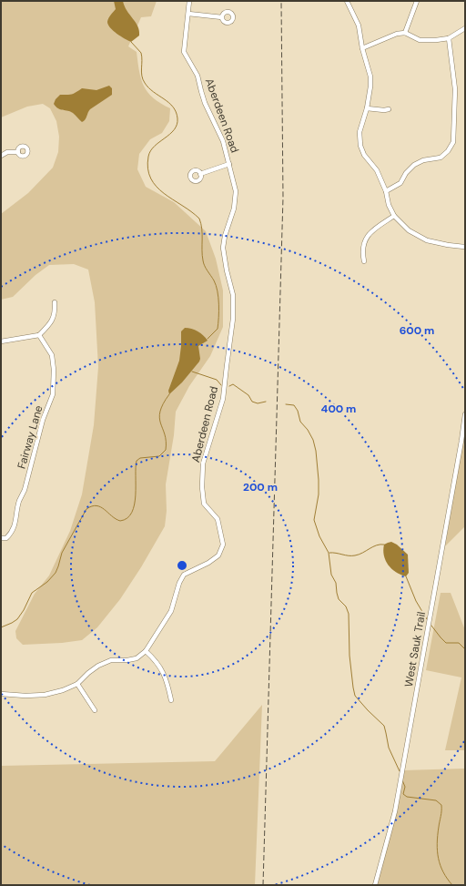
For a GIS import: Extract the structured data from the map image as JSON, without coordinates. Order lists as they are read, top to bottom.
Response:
{
  "streets": {
    "street": ["Aberdeen Road", "Fairway Lane", "West Sauk Trail"]
  },
  "rings": ["600 m", "400 m", "200 m"]
}
